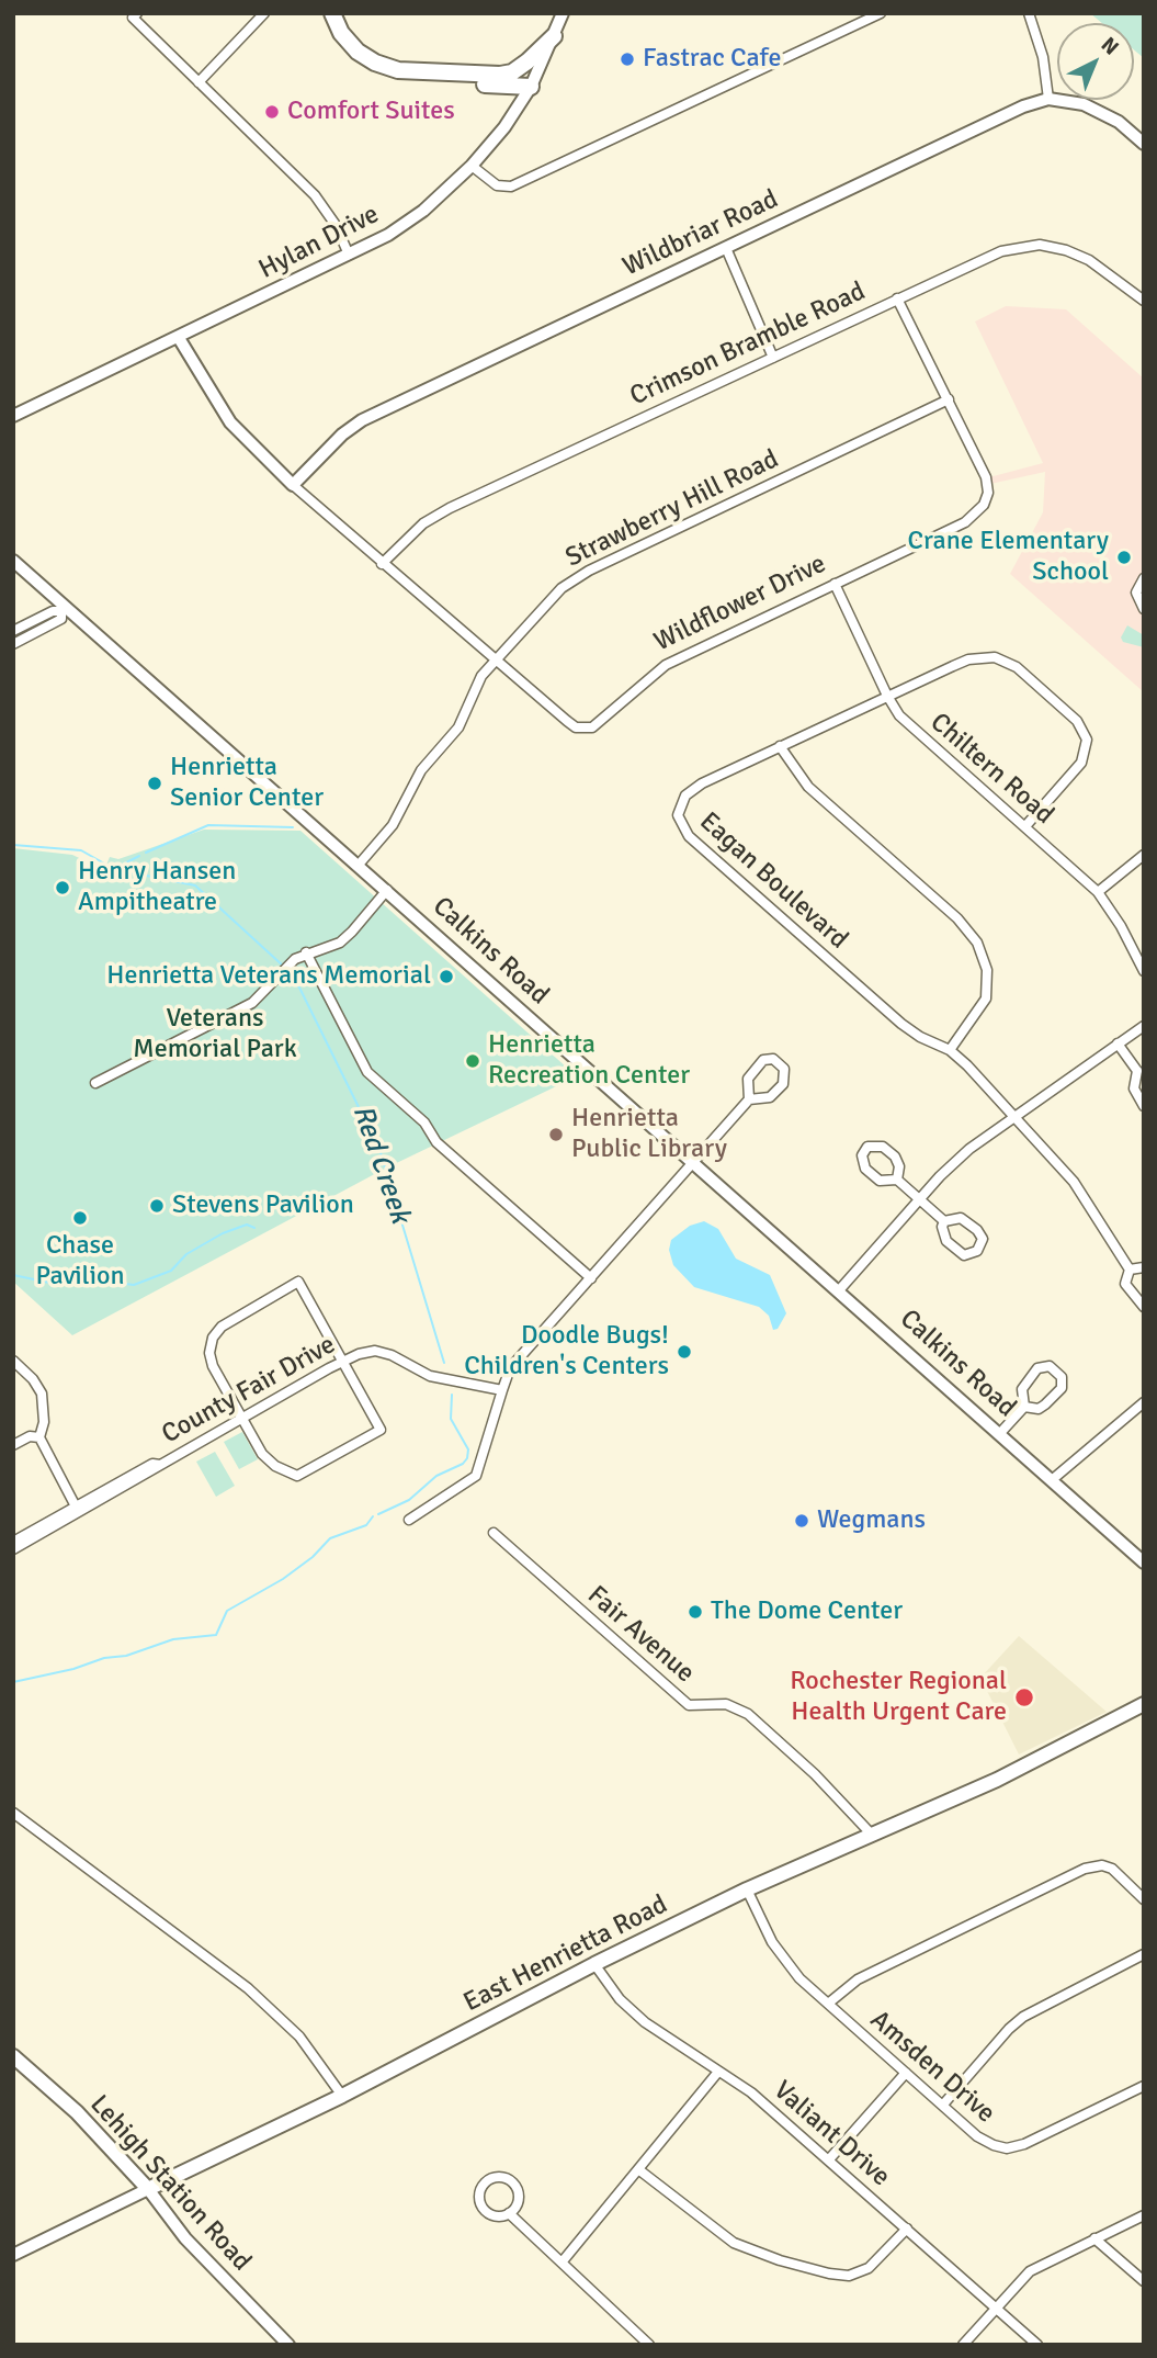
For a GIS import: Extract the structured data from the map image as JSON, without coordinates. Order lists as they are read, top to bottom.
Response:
{
  "streets": {
    "main road": [
      "Wildbriar Road",
      "Hylan Drive",
      "Wildflower Drive",
      "Calkins Road",
      "East Henrietta Road",
      "Lehigh Station Road"
    ],
    "street": [
      "Crimson Bramble Road",
      "Strawberry Hill Road",
      "Chiltern Road",
      "Eagan Boulevard",
      "County Fair Drive",
      "Fair Avenue",
      "Amsden Drive",
      "Valiant Drive"
    ]
  },
  "crossings": [
    ["Wildbriar Road", "Wildflower Drive"],
    ["Hylan Drive", "Wildflower Drive"],
    ["Crimson Bramble Road", "Wildflower Drive"],
    ["Strawberry Hill Road", "Wildflower Drive"],
    ["Strawberry Hill Road", "Calkins Road"],
    ["Wildflower Drive", "Chiltern Road"],
    ["Chiltern Road", "Eagan Boulevard"],
    ["Fair Avenue", "East Henrietta Road"],
    ["East Henrietta Road", "Amsden Drive"],
    ["East Henrietta Road", "Valiant Drive"],
    ["East Henrietta Road", "Lehigh Station Road"]
  ],
  "water": ["Red Creek"],
  "parks": ["Veterans Memorial Park"],
  "places": [
    "Fastrac Cafe",
    "Comfort Suites",
    "Crane Elementary School",
    "Henrietta Senior Center",
    "Henry Hansen Ampitheatre",
    "Henrietta Veterans Memorial",
    "Henrietta Recreation Center",
    "Henrietta Public Library",
    "Stevens Pavilion",
    "Chase Pavilion",
    "Doodle Bugs! Children's Centers",
    "Wegmans",
    "The Dome Center",
    "Rochester Regional Health Urgent Care"
  ],
  "north": "top right"
}
